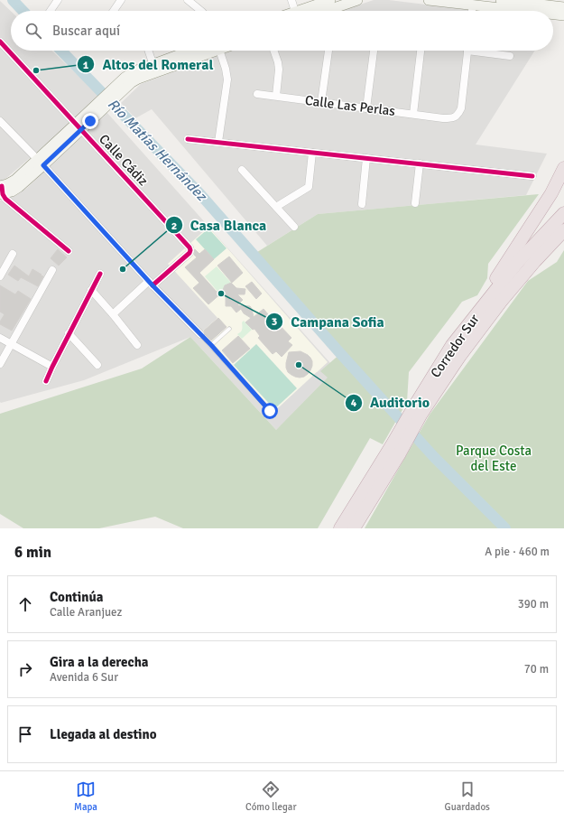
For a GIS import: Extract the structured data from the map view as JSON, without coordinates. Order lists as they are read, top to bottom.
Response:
{
  "streets": {
    "highway": ["Corredor Sur"],
    "street": ["Calle Las Perlas", "Calle Cádiz"]
  },
  "water": ["Río Matías Hernández"],
  "parks": ["Parque Costa del Este"],
  "places": [
    "Altos del Romeral",
    "Casa Blanca",
    "Campana Sofia",
    "Auditorio"
  ],
  "page": {
    "search": "Buscar aquí",
    "heading": ["6 min", "A pie · 460 m"],
    "list": [
      ["Continúa", "Calle Aranjuez", "390 m"],
      ["Gira a la derecha", "Avenida 6 Sur", "70 m"],
      "Llegada al destino"
    ],
    "nav": ["Mapa", "Cómo llegar", "Guardados"]
  }
}
